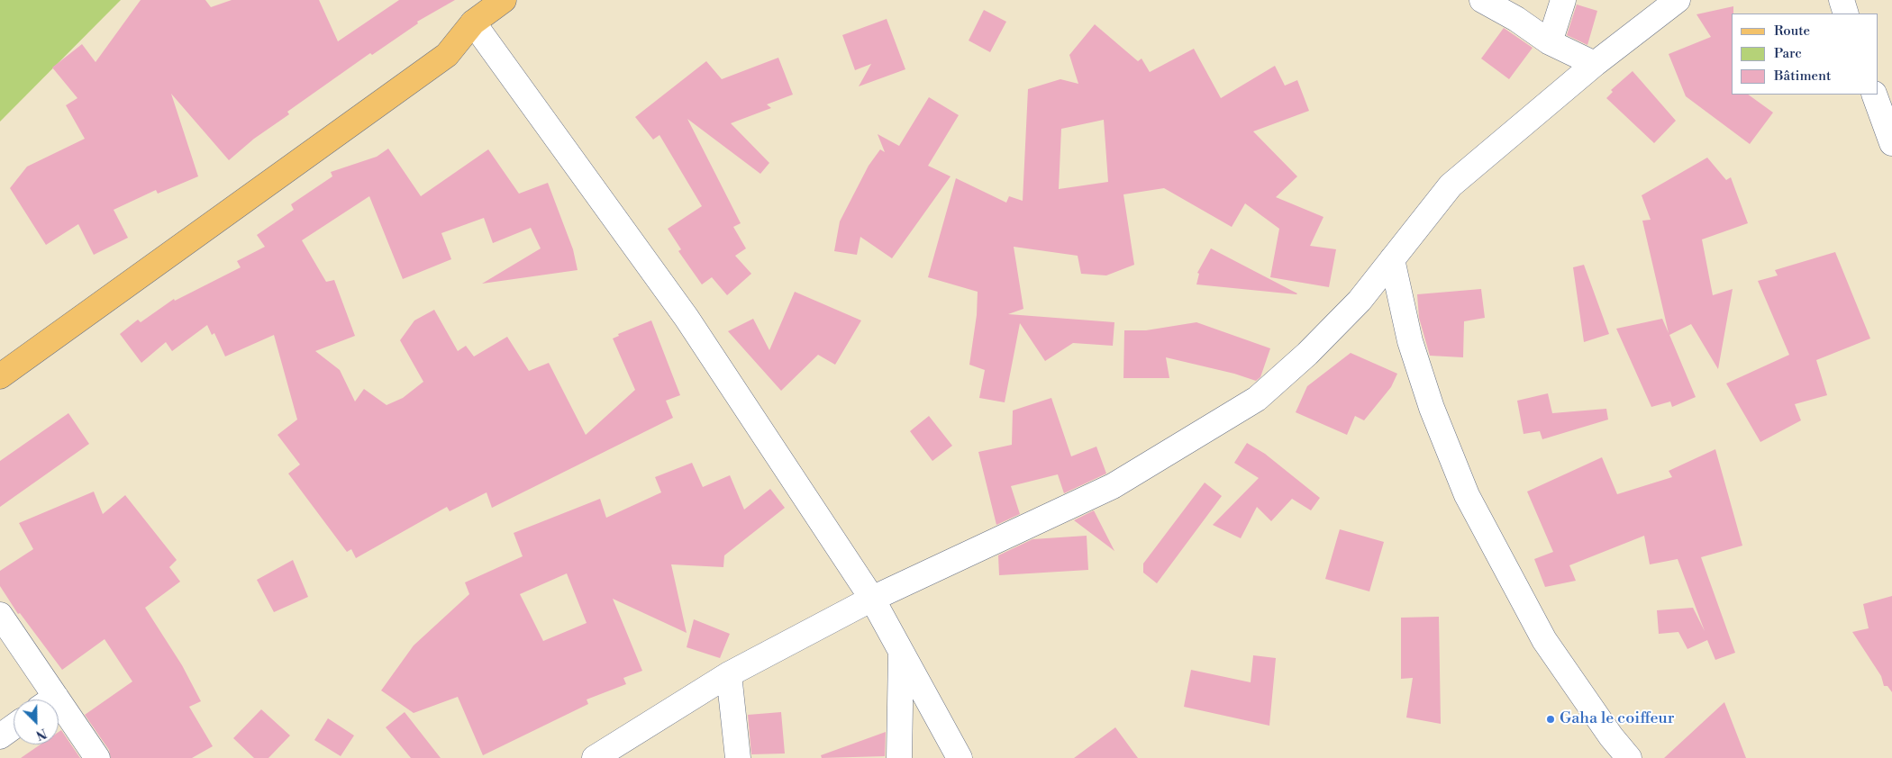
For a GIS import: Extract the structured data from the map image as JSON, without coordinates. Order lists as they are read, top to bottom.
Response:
{
  "places": ["Gaha le coiffeur"],
  "legend": ["Route", "Parc", "Bâtiment"],
  "north": "bottom right"
}
